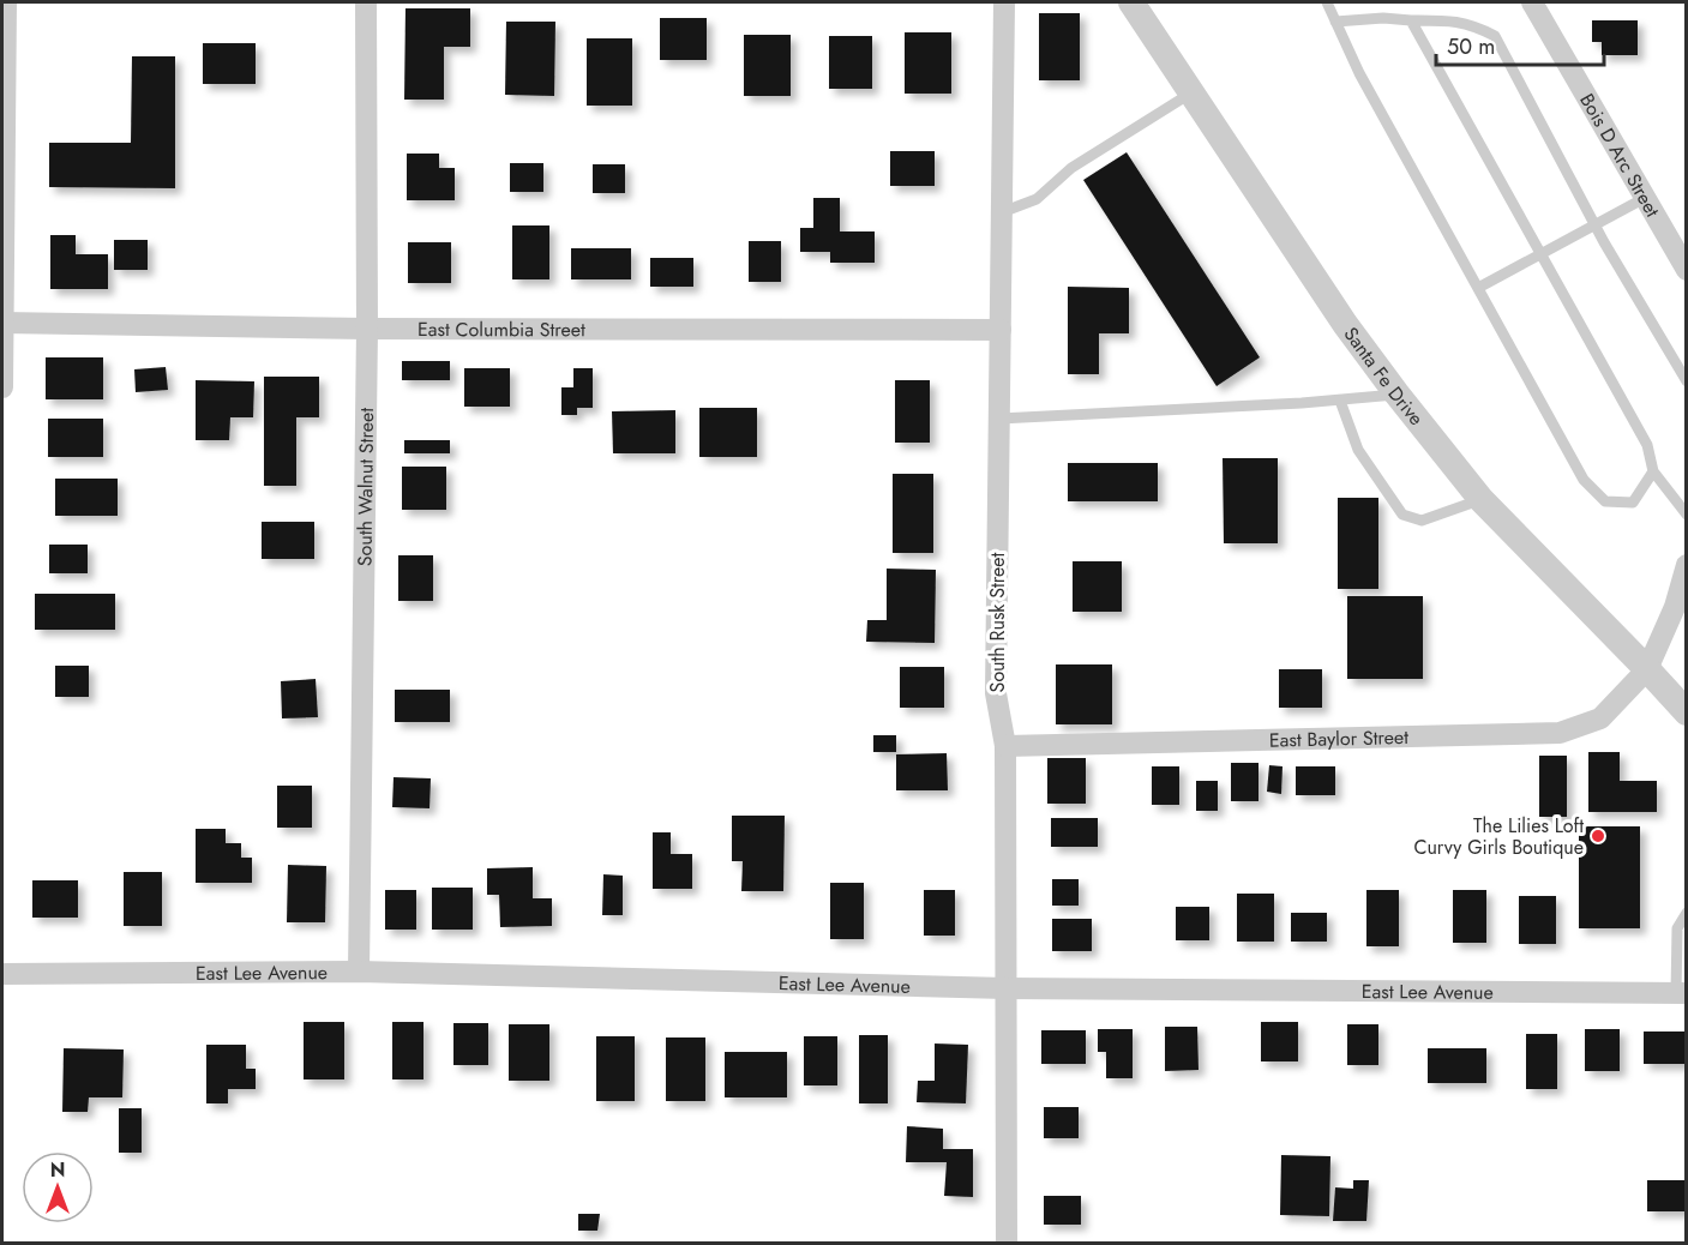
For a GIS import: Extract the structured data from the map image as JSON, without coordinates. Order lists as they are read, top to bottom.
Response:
{
  "streets": {
    "street": [
      "Bois D Arc Street",
      "East Columbia Street",
      "Santa Fe Drive",
      "South Walnut Street",
      "South Rusk Street",
      "East Baylor Street",
      "East Lee Avenue"
    ]
  },
  "crossings": [
    ["East Columbia Street", "South Walnut Street"],
    ["East Columbia Street", "South Rusk Street"],
    ["Santa Fe Drive", "East Baylor Street"],
    ["South Walnut Street", "East Lee Avenue"],
    ["South Rusk Street", "East Baylor Street"],
    ["South Rusk Street", "East Lee Avenue"]
  ],
  "places": ["The Lilies Loft Curvy Girls Boutique"],
  "scale_bar": "50 m",
  "north": "top"
}
